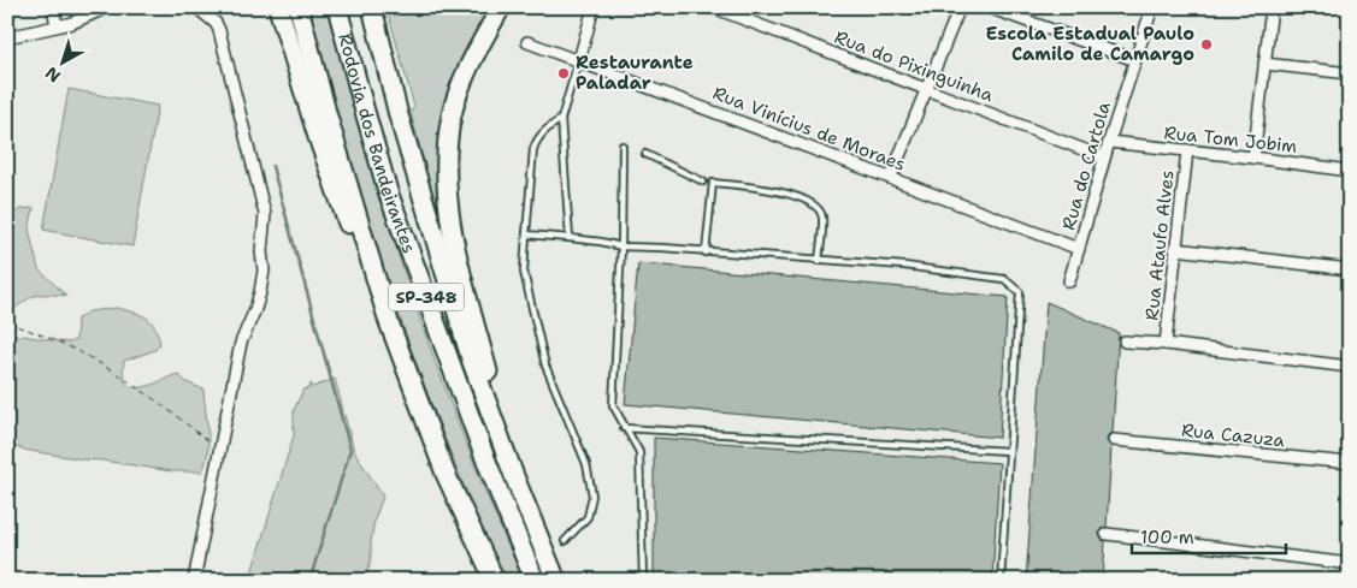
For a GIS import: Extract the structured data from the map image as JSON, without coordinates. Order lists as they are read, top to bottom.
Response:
{
  "streets": {
    "highway": ["Rodovia dos Bandeirantes", "SP-348"],
    "street": [
      "Rua do Pixinguinha",
      "Rua Vinícius de Moraes",
      "Rua Tom Jobim",
      "Rua do Cartola",
      "Rua Ataufo Alves",
      "Rua Cazuza"
    ]
  },
  "crossings": [
    ["Rua do Pixinguinha", "Rua do Cartola"],
    ["Rua Vinícius de Moraes", "Rua do Cartola"],
    ["Rua Tom Jobim", "Rua do Cartola"],
    ["Rua Tom Jobim", "Rua Ataufo Alves"]
  ],
  "places": ["Escola Estadual Paulo Camilo de Camargo", "Restaurante Paladar"],
  "scale_bar": "100 m",
  "north": "bottom left"
}
